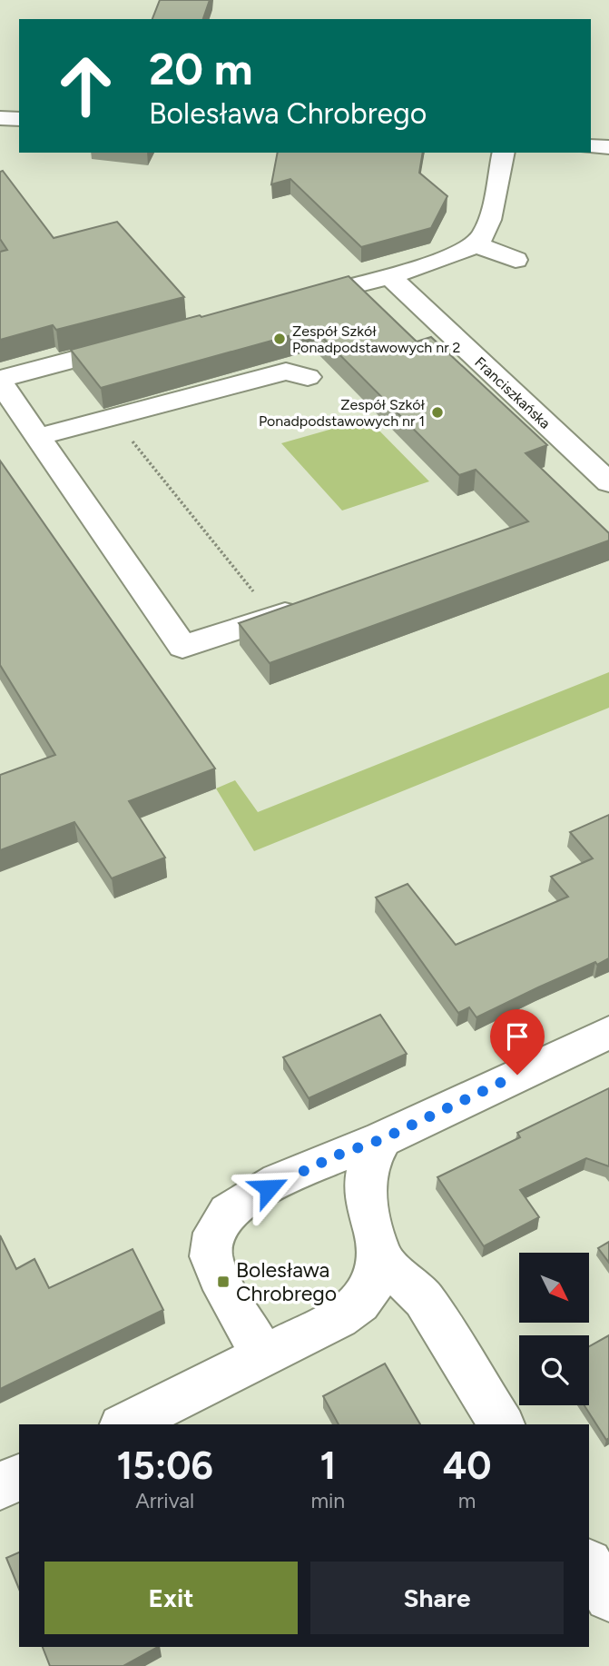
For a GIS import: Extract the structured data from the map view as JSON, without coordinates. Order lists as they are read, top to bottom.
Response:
{
  "streets": {
    "street": ["Franciszkańska"]
  },
  "places": {
    "other": ["Zespół Szkół Ponadpodstawowych nr 2", "Zespół Szkół Ponadpodstawowych nr 1"],
    "transit": ["Bolesława Chrobrego"]
  },
  "north": "bottom right",
  "page": {
    "turn": ["20 m", "Bolesława Chrobrego"],
    "eta": [
      "15:06",
      "Arrival",
      "1",
      "min",
      "40",
      "m"
    ],
    "buttons": ["Exit", "Share"]
  }
}
